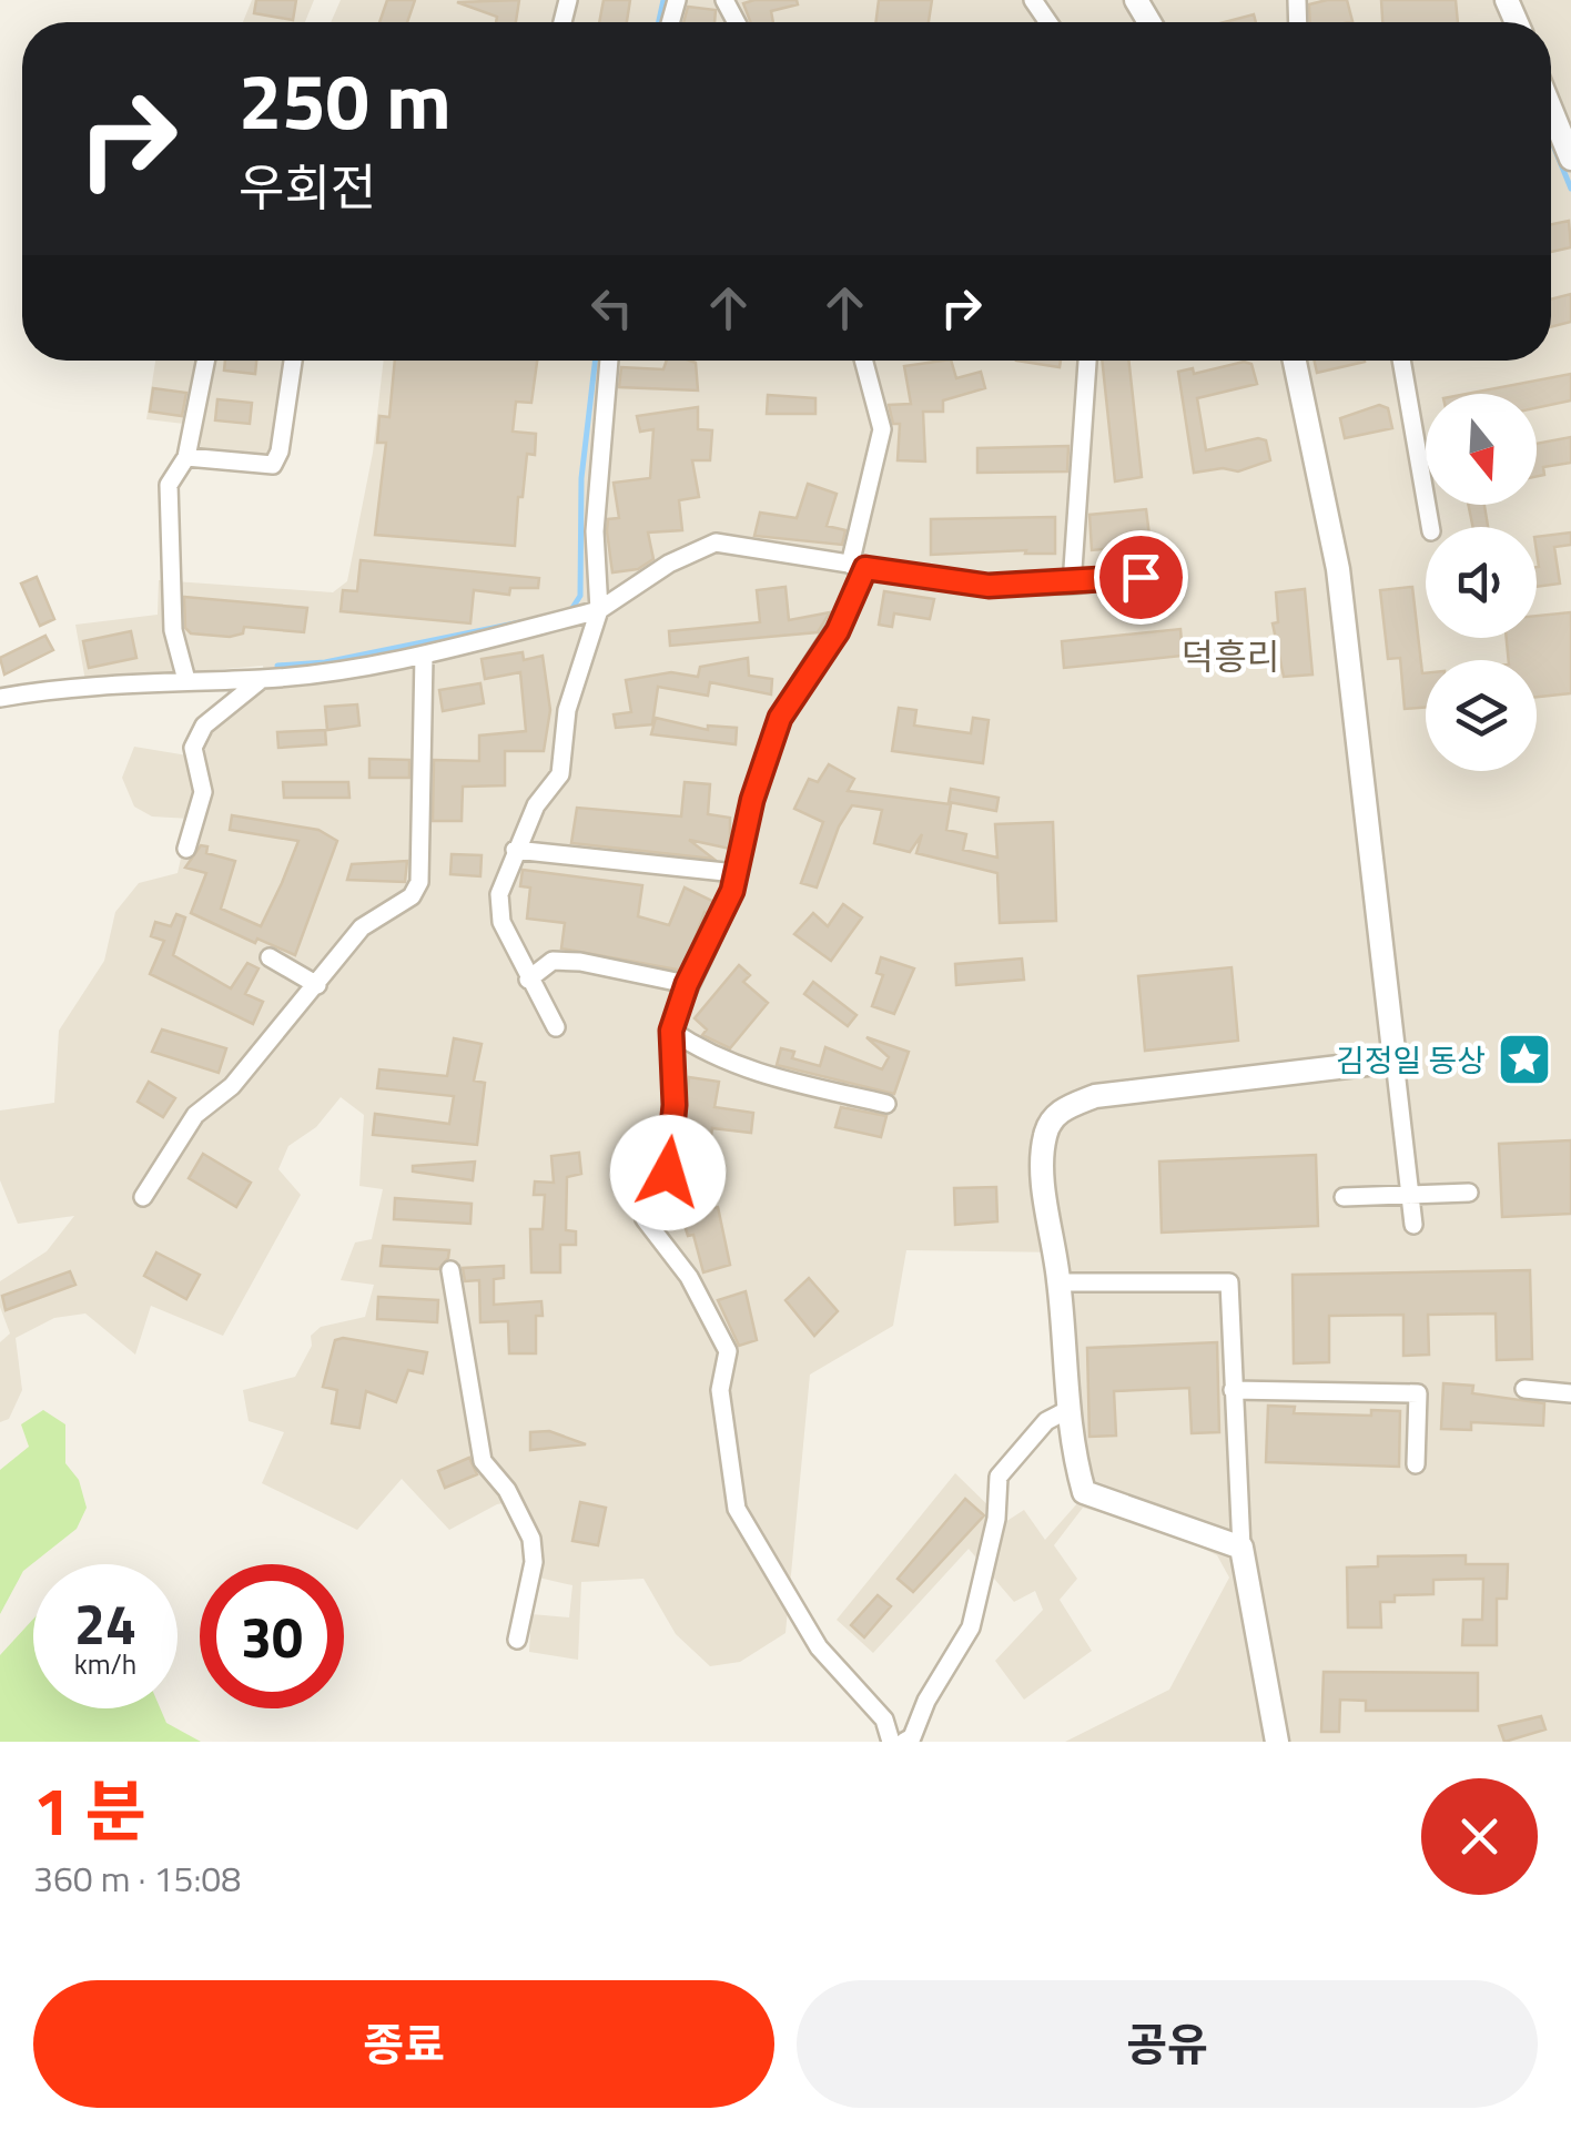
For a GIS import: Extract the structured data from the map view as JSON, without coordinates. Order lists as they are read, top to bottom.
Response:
{
  "districts": ["덕흥리"],
  "places": {
    "place": ["김정일 동상"]
  },
  "north": "bottom",
  "page": {
    "turn": ["250 m", "우회전"],
    "speed": "24 km/h",
    "limit": "30",
    "heading": ["1 분", "360 m · 15:08"],
    "buttons": ["종료", "공유"]
  }
}
